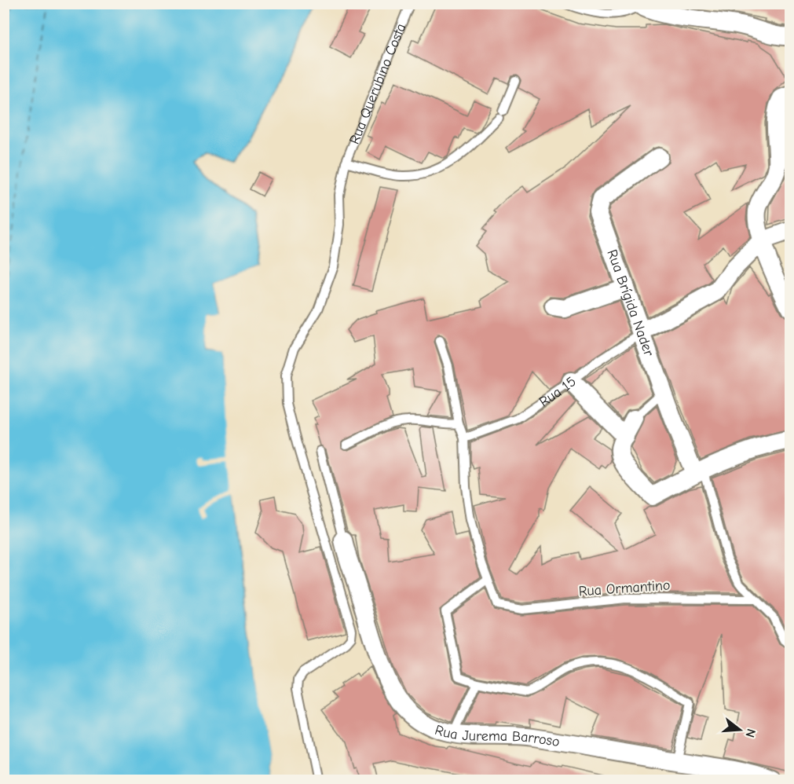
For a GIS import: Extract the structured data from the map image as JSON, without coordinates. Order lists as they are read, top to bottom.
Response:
{
  "streets": {
    "street": ["Rua Brígida Nader", "Rua Jurema Barroso"],
    "lane": ["Rua Querubino Costa", "Rua 15", "Rua Ormantino"]
  },
  "crossings": [
    ["Rua Brígida Nader", "Rua 15"],
    ["Rua Brígida Nader", "Rua Ormantino"]
  ],
  "north": "right"
}
